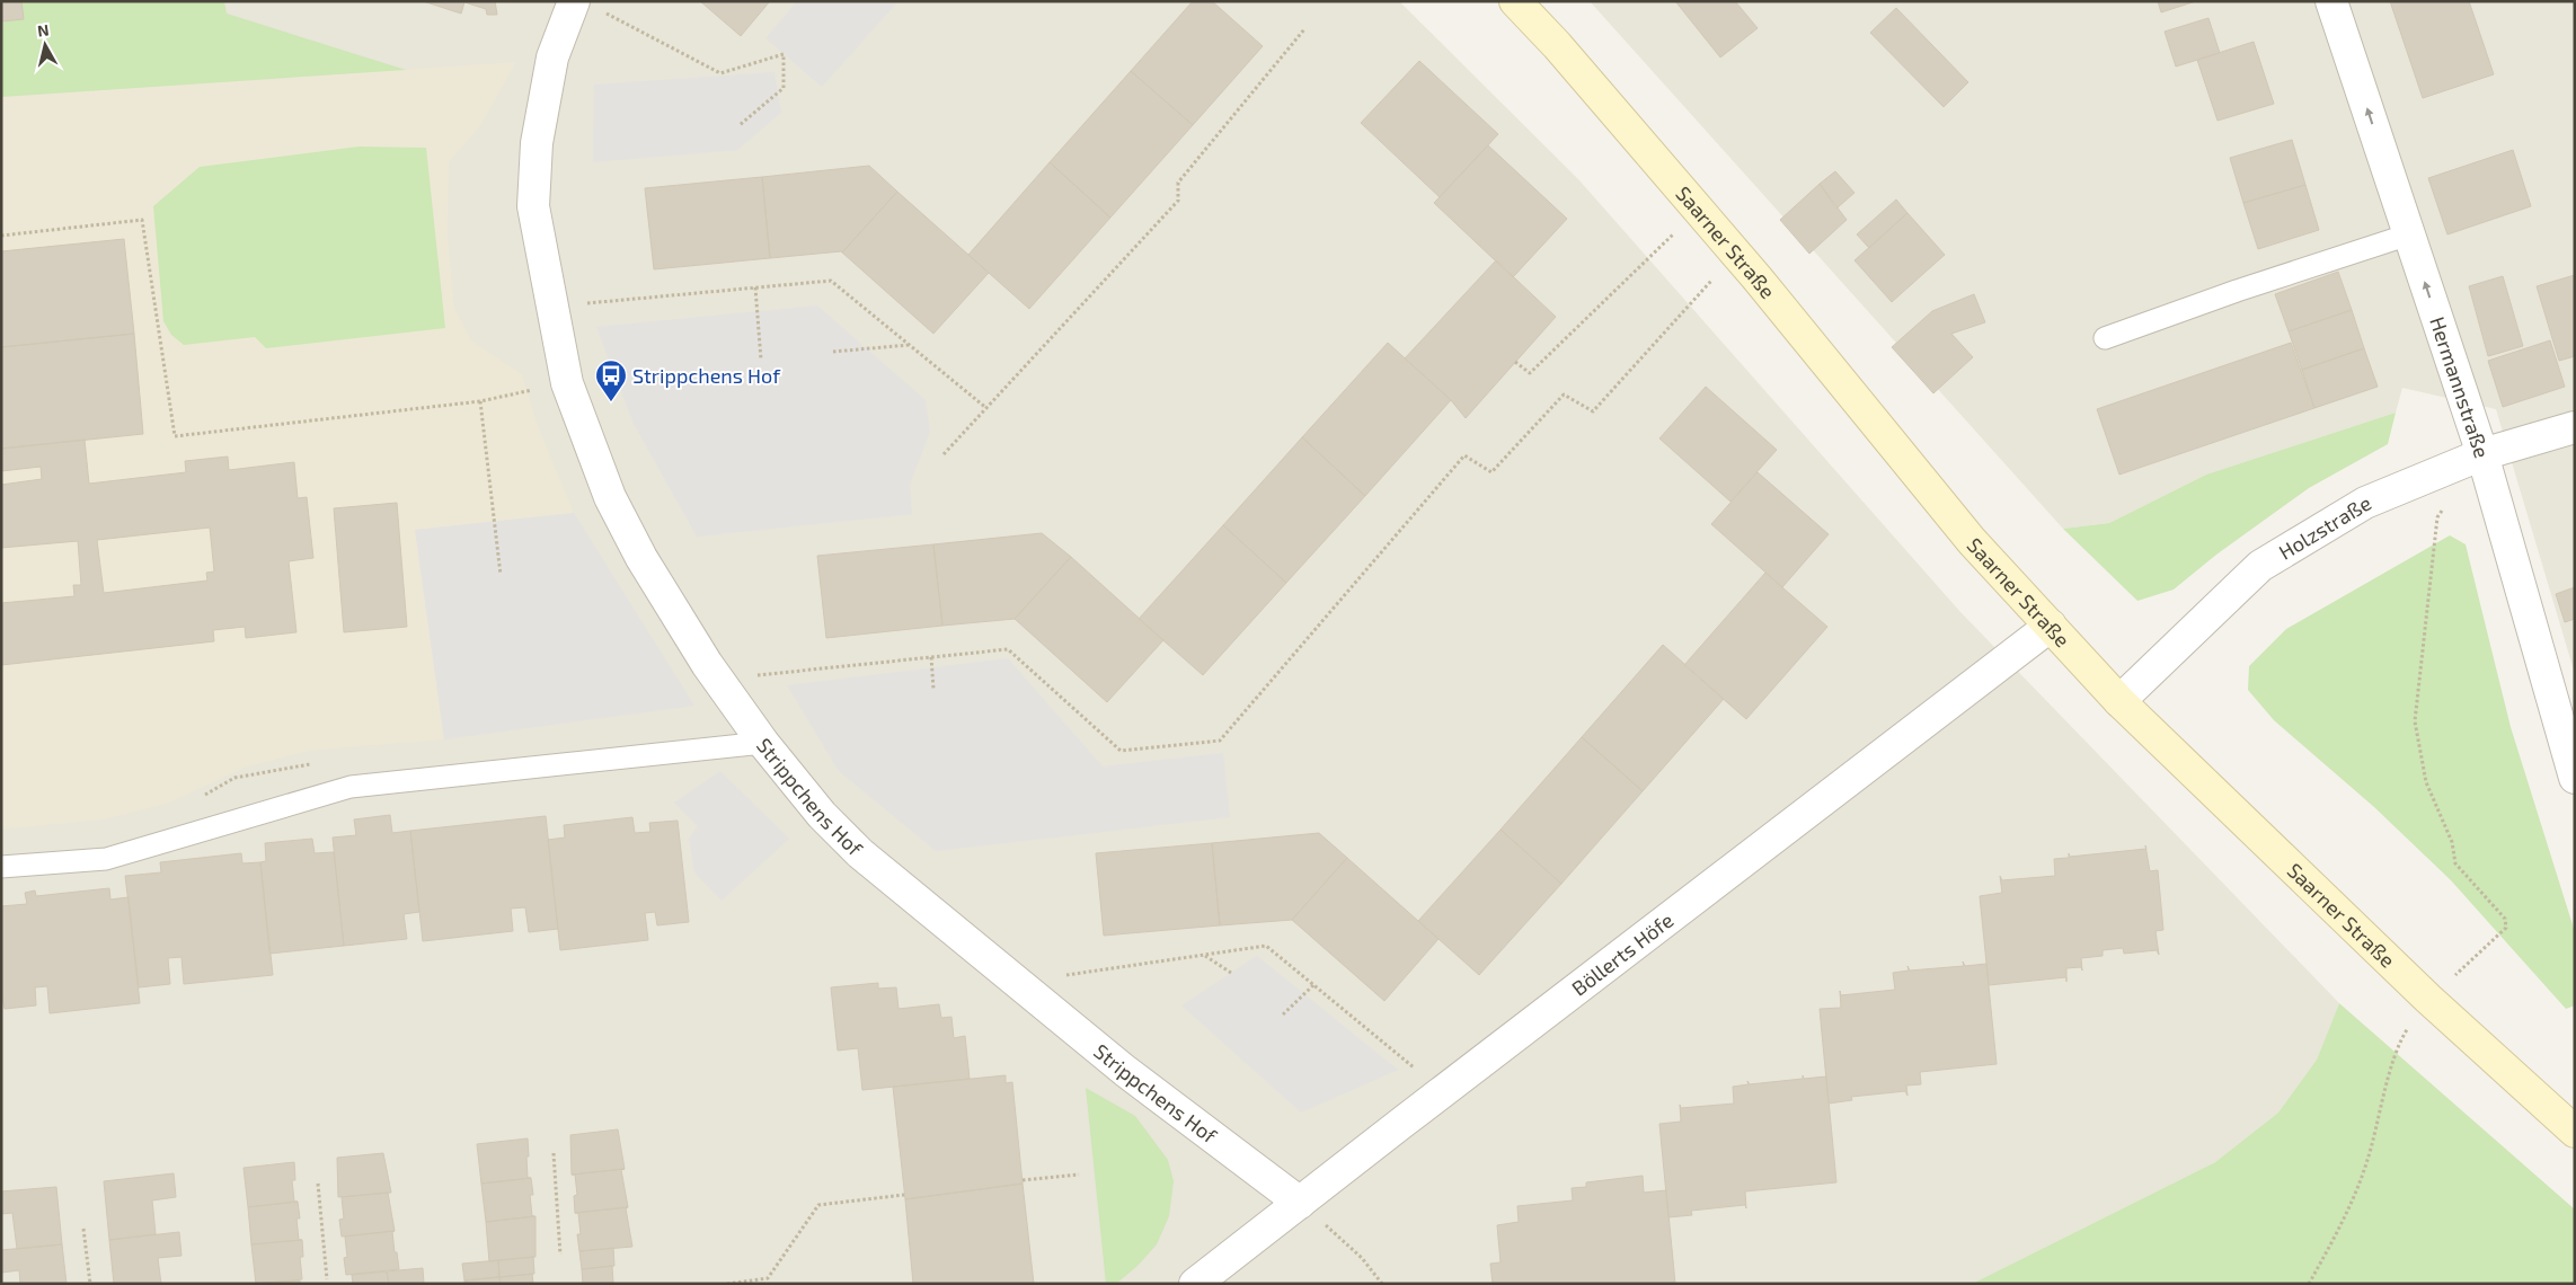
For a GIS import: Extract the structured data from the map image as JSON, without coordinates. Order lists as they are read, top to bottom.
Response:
{
  "streets": {
    "main road": ["Saarner Straße"],
    "street": [
      "Hermannstraße",
      "Holzstraße",
      "Strippchens Hof",
      "Böllerts Höfe"
    ]
  },
  "crossings": [
    ["Saarner Straße", "Holzstraße"],
    ["Saarner Straße", "Böllerts Höfe"],
    ["Hermannstraße", "Holzstraße"],
    ["Strippchens Hof", "Böllerts Höfe"]
  ],
  "one_way": ["Hermannstraße"],
  "places": {
    "bus stop": ["Strippchens Hof"]
  },
  "north": "top"
}
